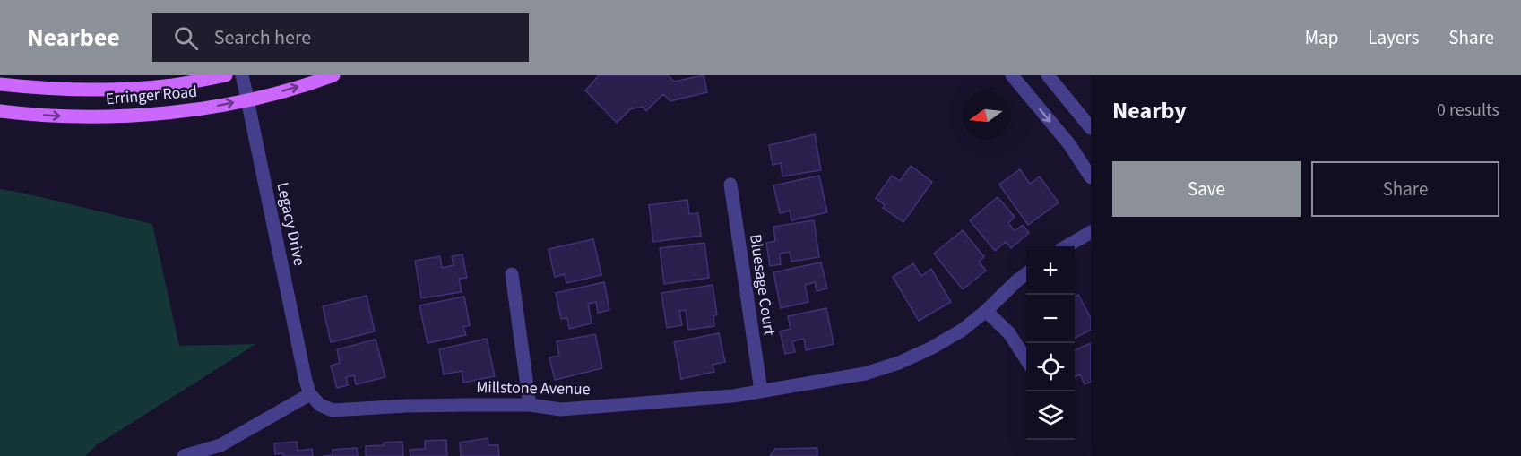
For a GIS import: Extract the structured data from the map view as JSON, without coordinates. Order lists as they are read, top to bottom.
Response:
{
  "streets": {
    "main road": ["Erringer Road"],
    "street": ["Bluesage Court", "Millstone Avenue"]
  },
  "crossings": [
    ["Bluesage Court", "Millstone Avenue"]
  ],
  "north": "left",
  "page": {
    "header": "Nearbee",
    "search": "Search here",
    "nav": ["Map", "Layers", "Share"],
    "heading": ["Nearby", "0 results"],
    "buttons": ["Save", "Share"],
    "map_buttons": ["+", "−"]
  }
}
